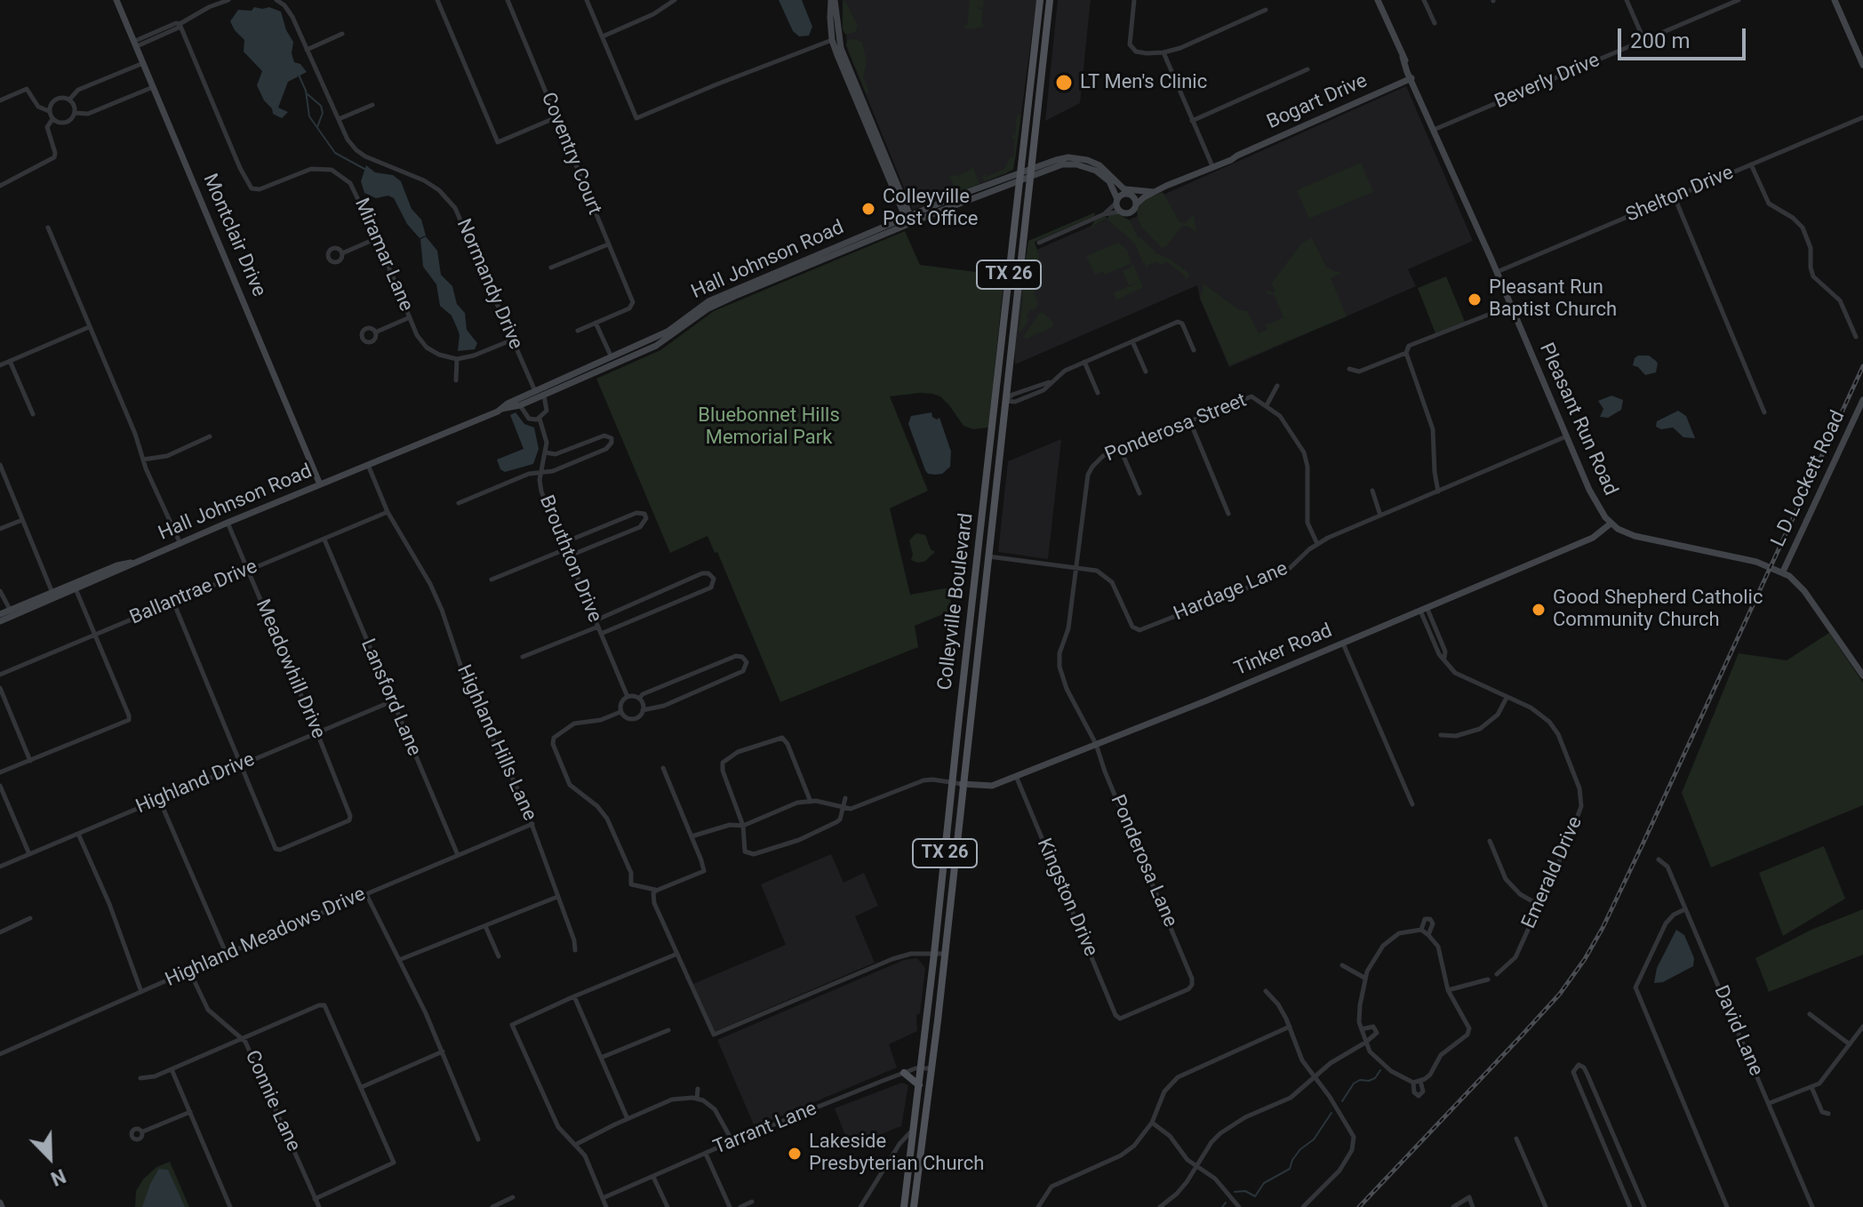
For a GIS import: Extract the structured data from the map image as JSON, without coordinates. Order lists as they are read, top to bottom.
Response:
{
  "streets": {
    "main road": [
      "Bogart Drive",
      "Montclair Drive",
      "Hall Johnson Road",
      "TX 26",
      "Pleasant Run Road",
      "L D Lockett Road",
      "Colleyville Boulevard",
      "Tinker Road"
    ],
    "street": [
      "Beverly Drive",
      "Coventry Court",
      "Shelton Drive",
      "Miramar Lane",
      "Normandy Drive",
      "Ponderosa Street",
      "Brouthton Drive",
      "Hardage Lane",
      "Ballantrae Drive",
      "Meadowhill Drive",
      "Lansford Lane",
      "Highland Hills Lane",
      "Highland Drive",
      "Ponderosa Lane",
      "Emerald Drive",
      "Kingston Drive",
      "Highland Meadows Drive",
      "David Lane",
      "Connie Lane",
      "Tarrant Lane"
    ]
  },
  "crossings": [
    ["Beverly Drive", "Pleasant Run Road"],
    ["Bogart Drive", "Hall Johnson Road"],
    ["Bogart Drive", "Pleasant Run Road"],
    ["Shelton Drive", "Pleasant Run Road"],
    ["Montclair Drive", "Hall Johnson Road"],
    ["Hall Johnson Road", "Normandy Drive"],
    ["Hall Johnson Road", "Brouthton Drive"],
    ["Hall Johnson Road", "Colleyville Boulevard"],
    ["Hall Johnson Road", "Meadowhill Drive"],
    ["Hall Johnson Road", "Highland Hills Lane"],
    ["Pleasant Run Road", "L D Lockett Road"],
    ["Pleasant Run Road", "Hardage Lane"],
    ["Pleasant Run Road", "Tinker Road"],
    ["Ponderosa Street", "Hardage Lane"],
    ["Ponderosa Street", "Tinker Road"],
    ["Ponderosa Street", "Ponderosa Lane"],
    ["Hardage Lane", "Colleyville Boulevard"],
    ["Ballantrae Drive", "Meadowhill Drive"],
    ["Ballantrae Drive", "Lansford Lane"],
    ["Ballantrae Drive", "Highland Hills Lane"],
    ["Colleyville Boulevard", "Tinker Road"],
    ["Colleyville Boulevard", "Tarrant Lane"],
    ["Tinker Road", "Ponderosa Lane"],
    ["Tinker Road", "Emerald Drive"],
    ["Tinker Road", "Kingston Drive"],
    ["Meadowhill Drive", "Highland Drive"],
    ["Lansford Lane", "Highland Drive"],
    ["Lansford Lane", "Highland Meadows Drive"],
    ["Highland Hills Lane", "Highland Meadows Drive"],
    ["Ponderosa Lane", "Kingston Drive"],
    ["Highland Meadows Drive", "Connie Lane"]
  ],
  "parks": ["Bluebonnet Hills Memorial Park"],
  "places": [
    "LT Men's Clinic",
    "Colleyville Post Office",
    "Pleasant Run Baptist Church",
    "Good Shepherd Catholic Community Church",
    "Lakeside Presbyterian Church"
  ],
  "scale_bar": "200 m",
  "north": "bottom right"
}
